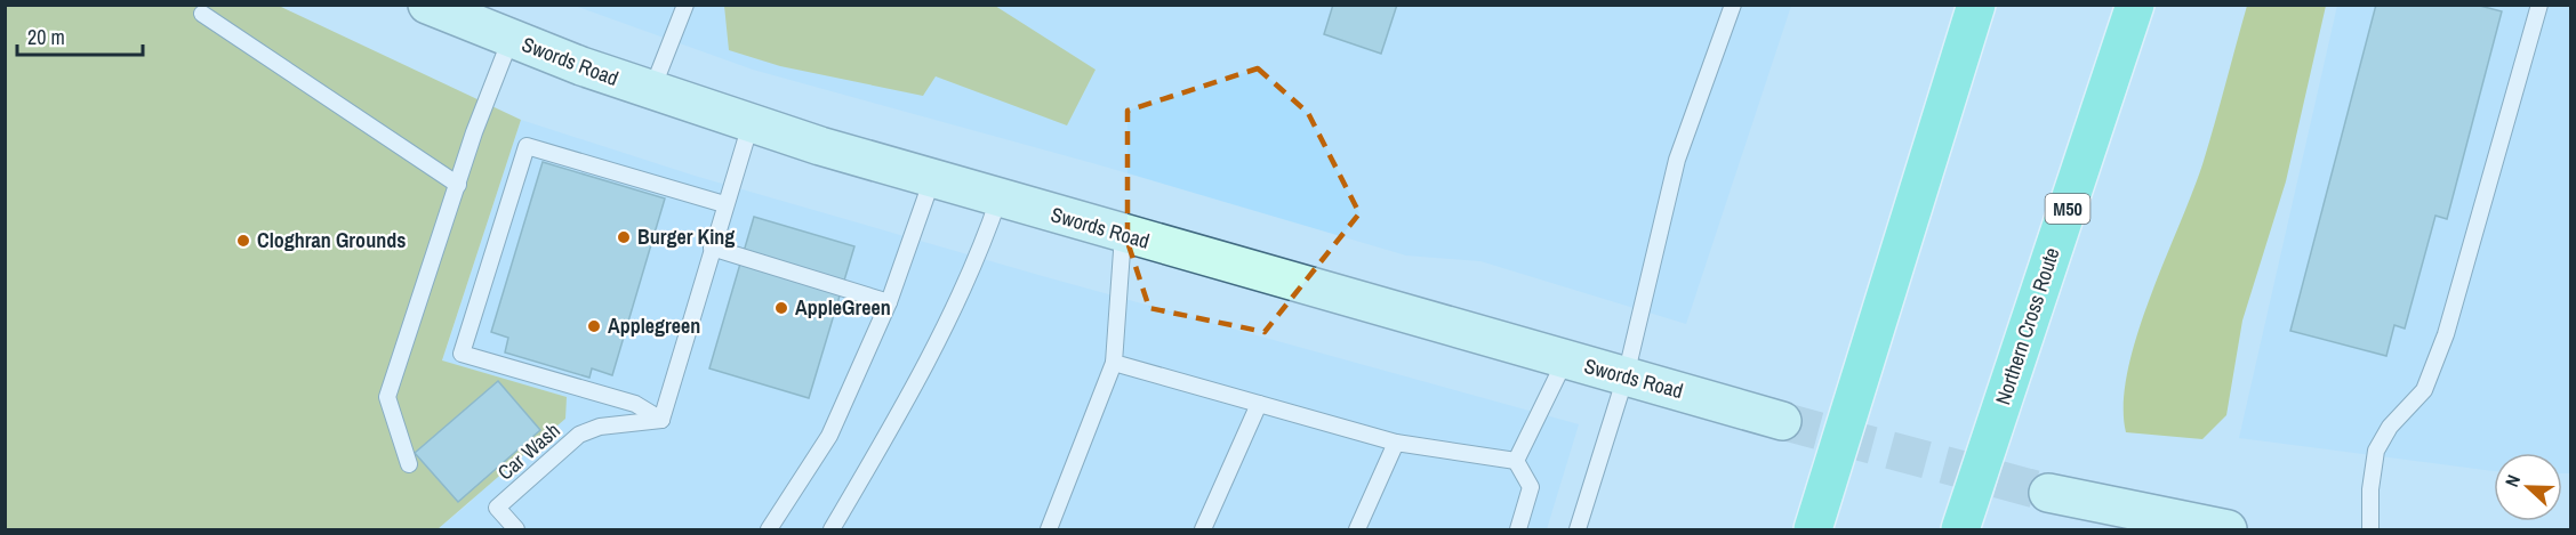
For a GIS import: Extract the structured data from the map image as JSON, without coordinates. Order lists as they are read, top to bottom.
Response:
{
  "streets": {
    "highway": ["M50", "Northern Cross Route"],
    "main road": ["Swords Road"],
    "lane": ["Car Wash"]
  },
  "places": [
    "Burger King",
    "Cloghran Grounds",
    "AppleGreen",
    "Applegreen"
  ],
  "scale_bar": "20 m",
  "north": "left"
}
